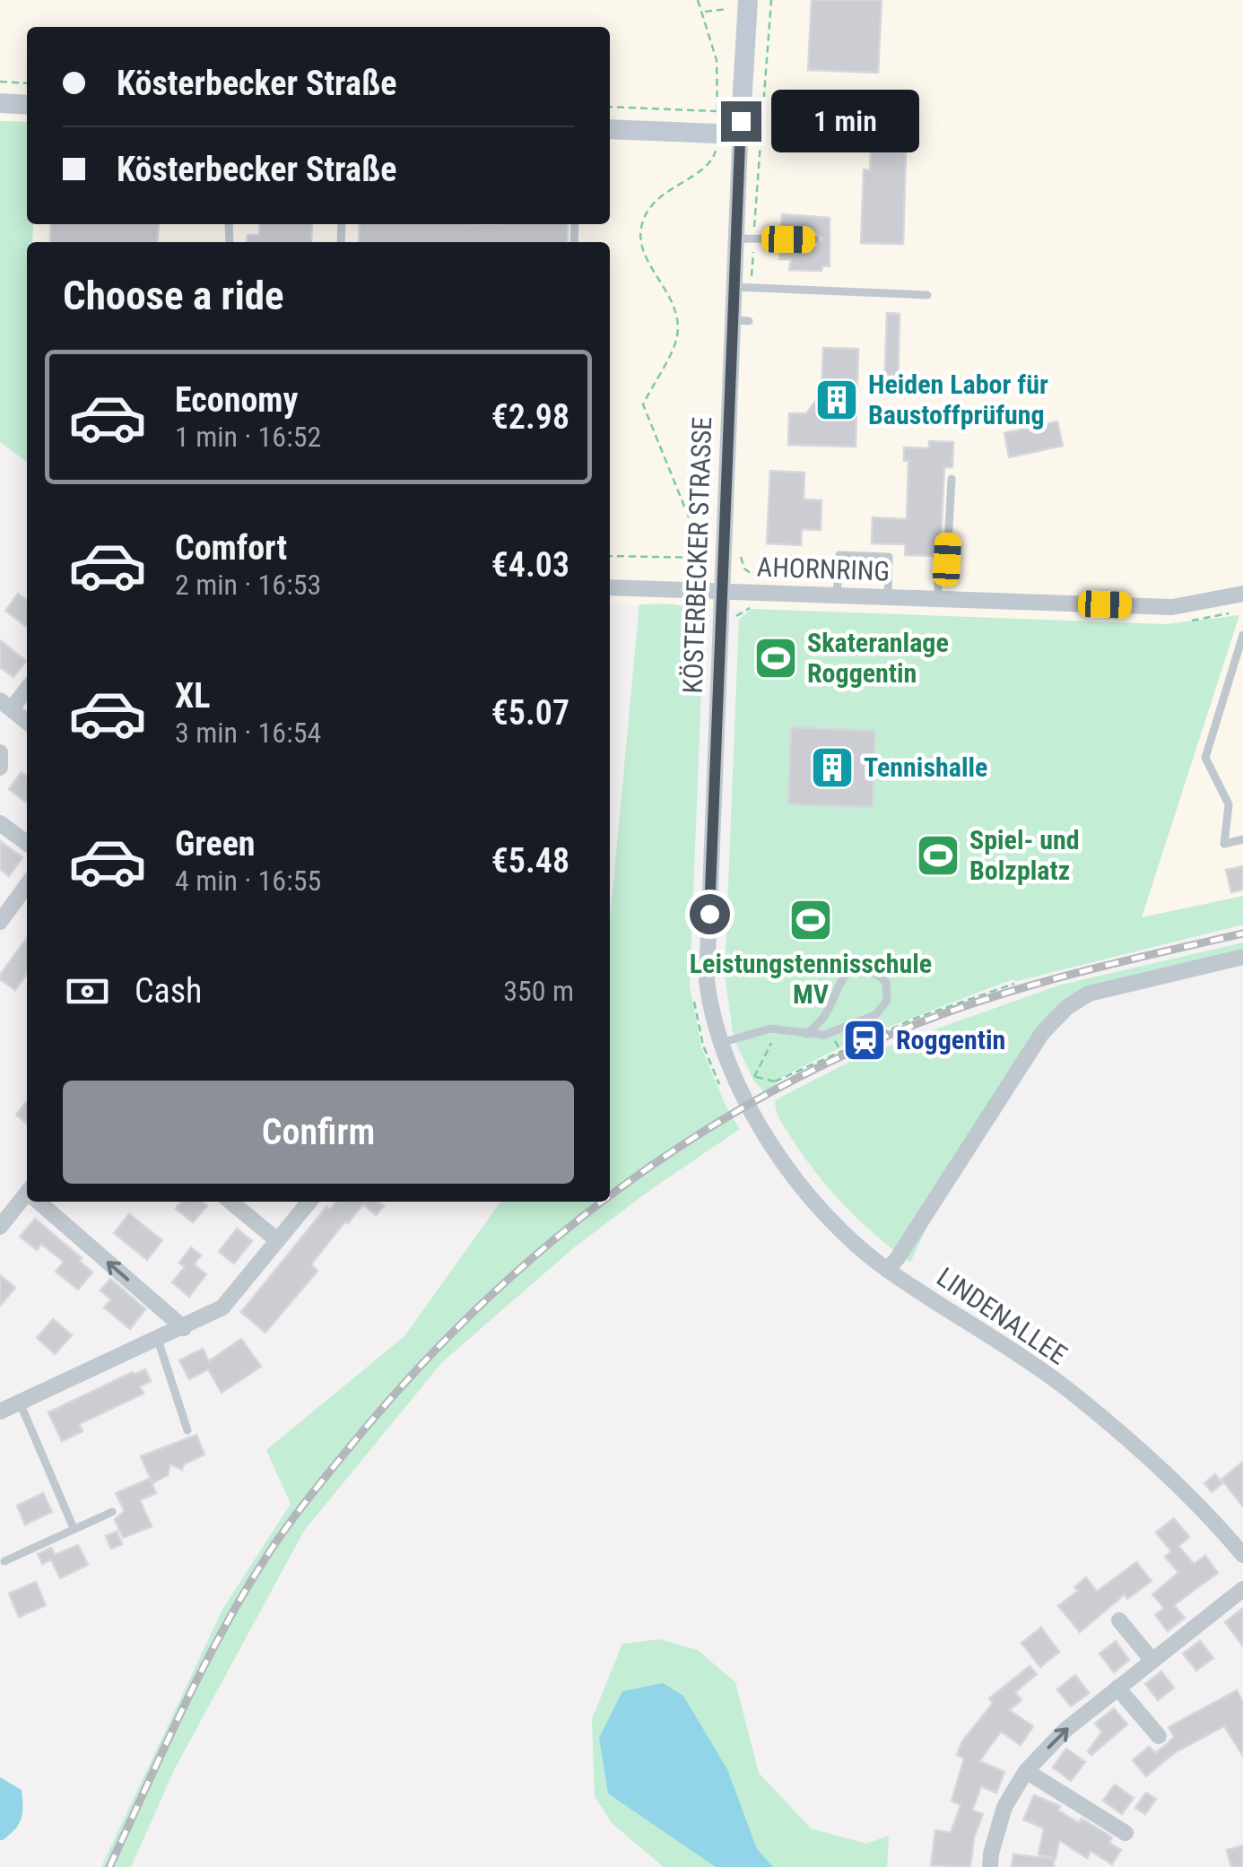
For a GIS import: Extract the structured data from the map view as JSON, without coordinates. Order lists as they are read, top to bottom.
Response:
{
  "streets": {
    "street": ["KÖSTERBECKER STRASSE", "AHORNRING", "LINDENALLEE"]
  },
  "crossings": [
    ["KÖSTERBECKER STRASSE", "AHORNRING"],
    ["KÖSTERBECKER STRASSE", "LINDENALLEE"]
  ],
  "places": {
    "building": ["Heiden Labor für Baustoffprüfung", "Tennishalle"],
    "sports": ["Skateranlage Roggentin", "Spiel- und Bolzplatz", "Leistungstennisschule MV"],
    "station": ["Roggentin"]
  },
  "page": {
    "banner": ["Kösterbecker Straße", "Kösterbecker Straße"],
    "bubble": "1 min",
    "heading": "Choose a ride",
    "list": [
      {
        "name": "Economy",
        "note": "1 min · 16:52",
        "value": "€2.98"
      },
      {
        "name": "Comfort",
        "note": "2 min · 16:53",
        "value": "€4.03"
      },
      {
        "name": "XL",
        "note": "3 min · 16:54",
        "value": "€5.07"
      },
      {
        "name": "Green",
        "note": "4 min · 16:55",
        "value": "€5.48"
      }
    ],
    "pay": ["Cash", "350 m"],
    "buttons": "Confirm"
  }
}
